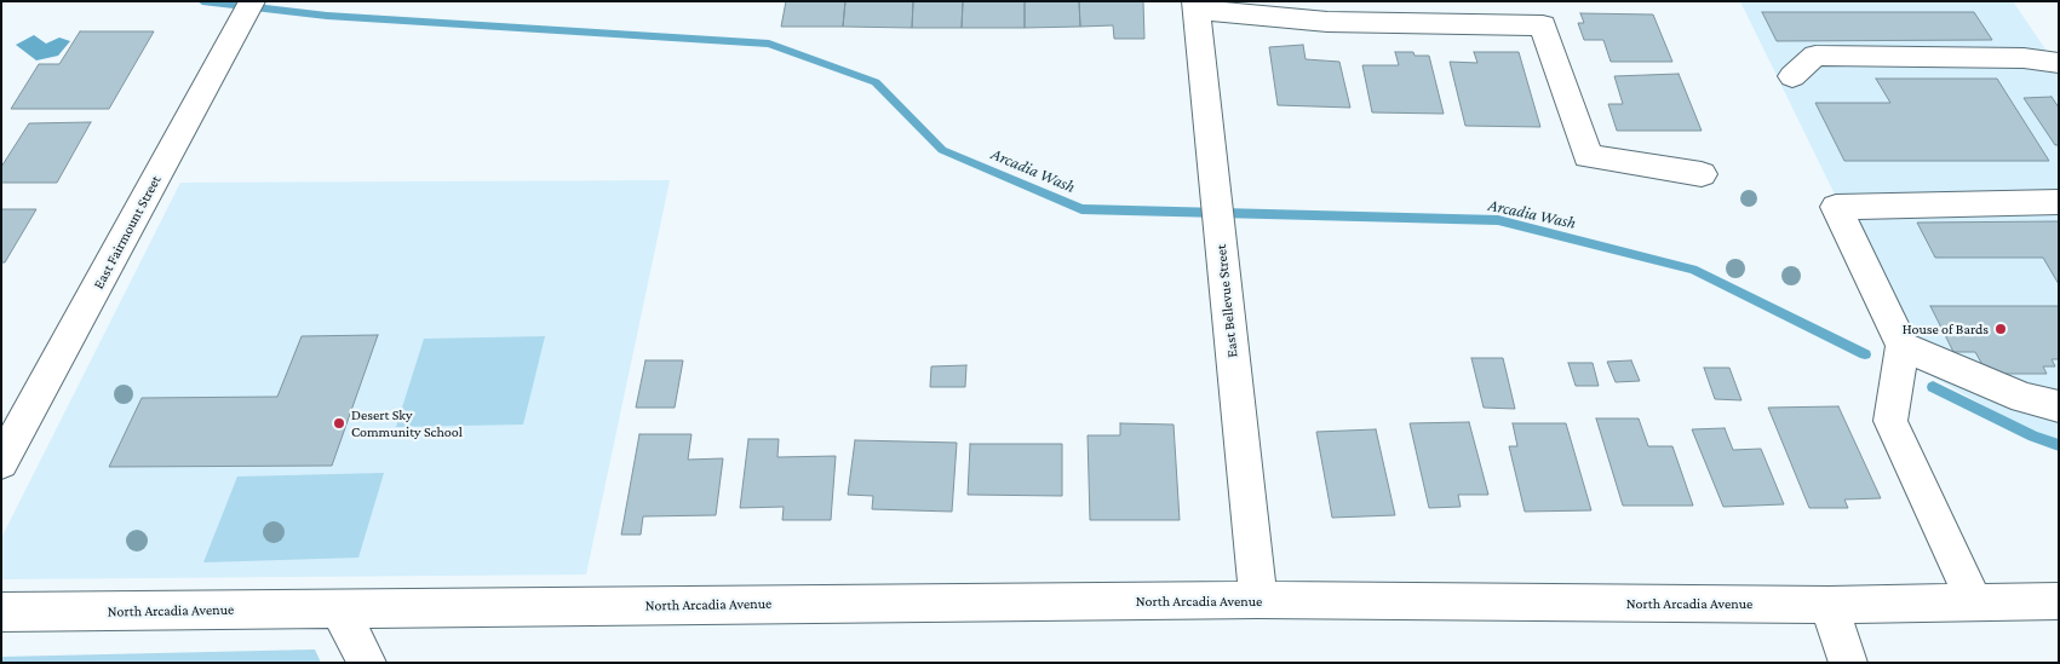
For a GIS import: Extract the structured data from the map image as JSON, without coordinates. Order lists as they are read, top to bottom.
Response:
{
  "streets": {
    "street": ["East Fairmount Street", "East Bellevue Street", "North Arcadia Avenue"]
  },
  "crossings": [
    ["East Bellevue Street", "North Arcadia Avenue"]
  ],
  "water": ["Arcadia Wash"],
  "places": ["House of Bards", "Desert Sky Community School"]
}
